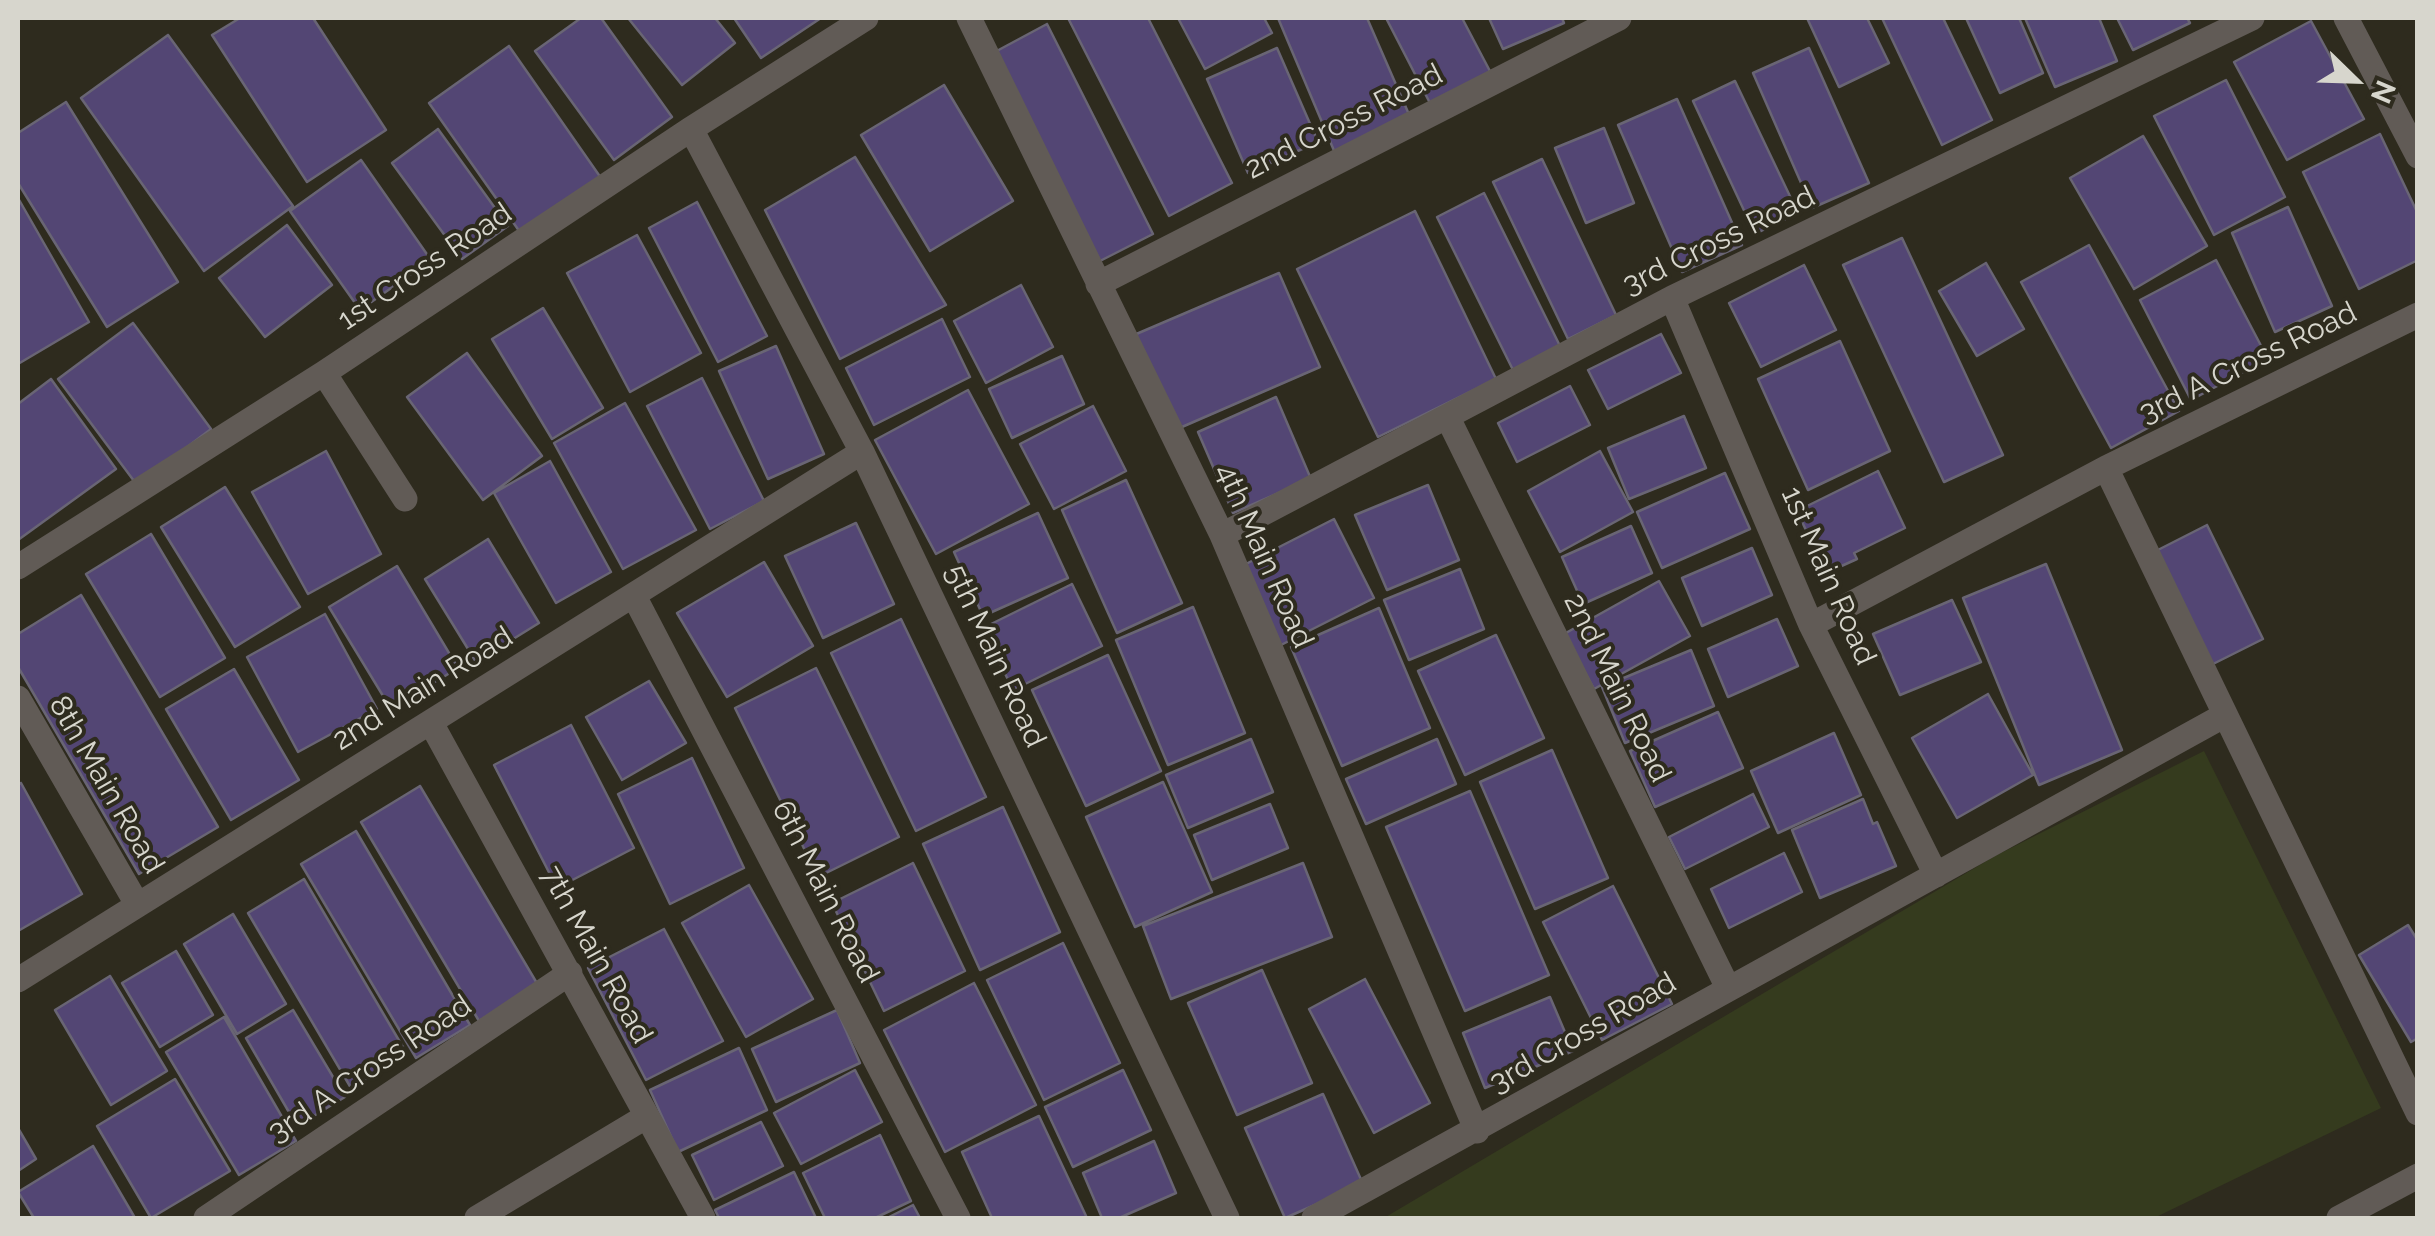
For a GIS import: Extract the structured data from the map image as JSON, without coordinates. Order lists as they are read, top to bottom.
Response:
{
  "streets": {
    "street": [
      "2nd Cross Road",
      "3rd Cross Road",
      "1st Cross Road",
      "3rd A Cross Road",
      "4th Main Road",
      "1st Main Road",
      "5th Main Road",
      "2nd Main Road",
      "8th Main Road",
      "6th Main Road",
      "7th Main Road"
    ]
  },
  "crossings": [
    ["2nd Cross Road", "4th Main Road"],
    ["3rd Cross Road", "4th Main Road"],
    ["3rd Cross Road", "1st Main Road"],
    ["3rd Cross Road", "2nd Main Road"],
    ["1st Cross Road", "5th Main Road"],
    ["3rd A Cross Road", "1st Main Road"],
    ["3rd A Cross Road", "7th Main Road"],
    ["5th Main Road", "2nd Main Road"],
    ["2nd Main Road", "8th Main Road"],
    ["2nd Main Road", "6th Main Road"],
    ["2nd Main Road", "7th Main Road"]
  ],
  "north": "bottom right"
}
